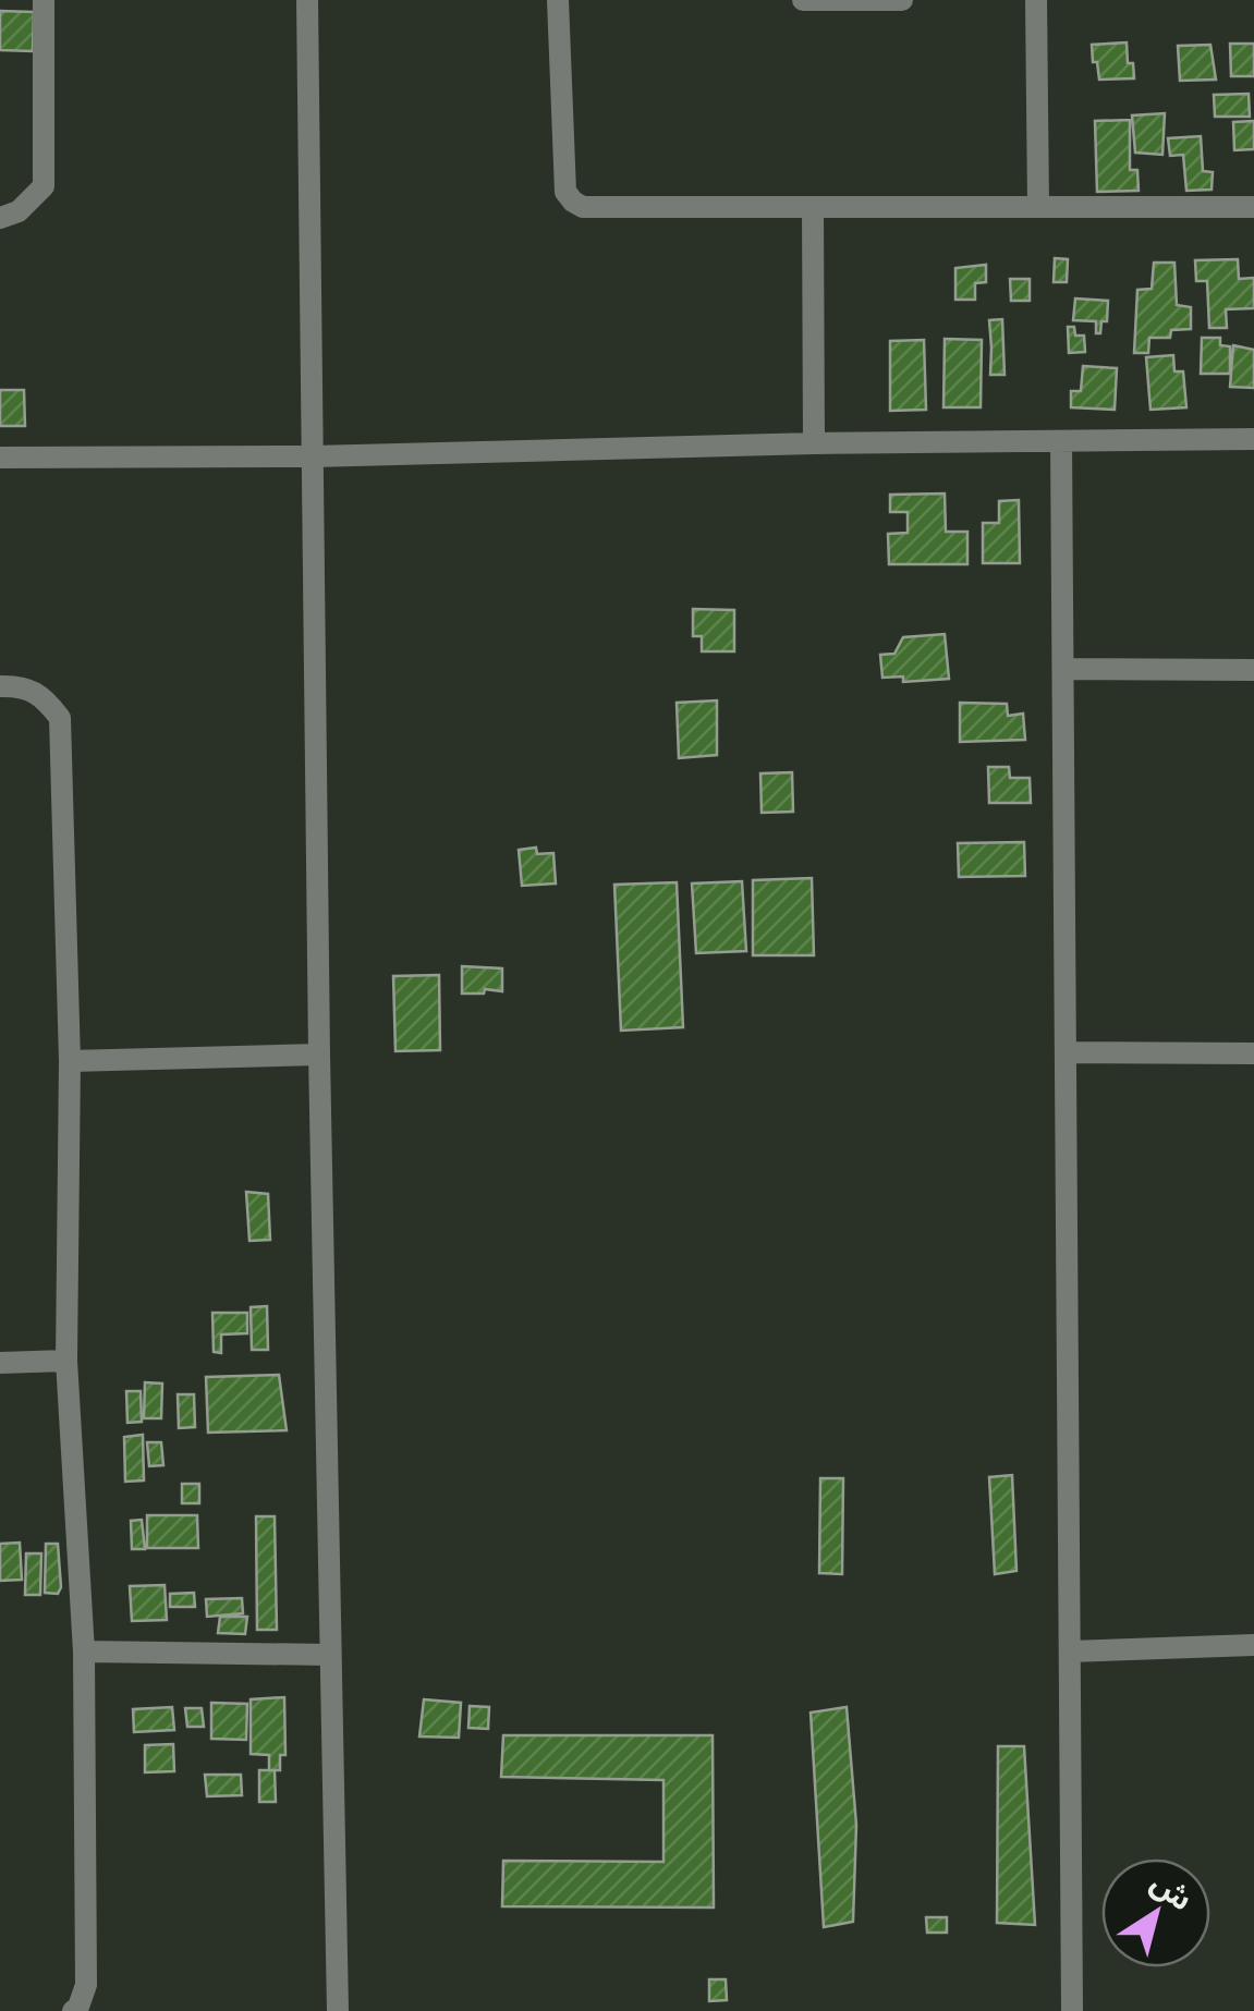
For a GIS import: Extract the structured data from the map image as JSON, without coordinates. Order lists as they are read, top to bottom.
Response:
{
  "north": "top right"
}
